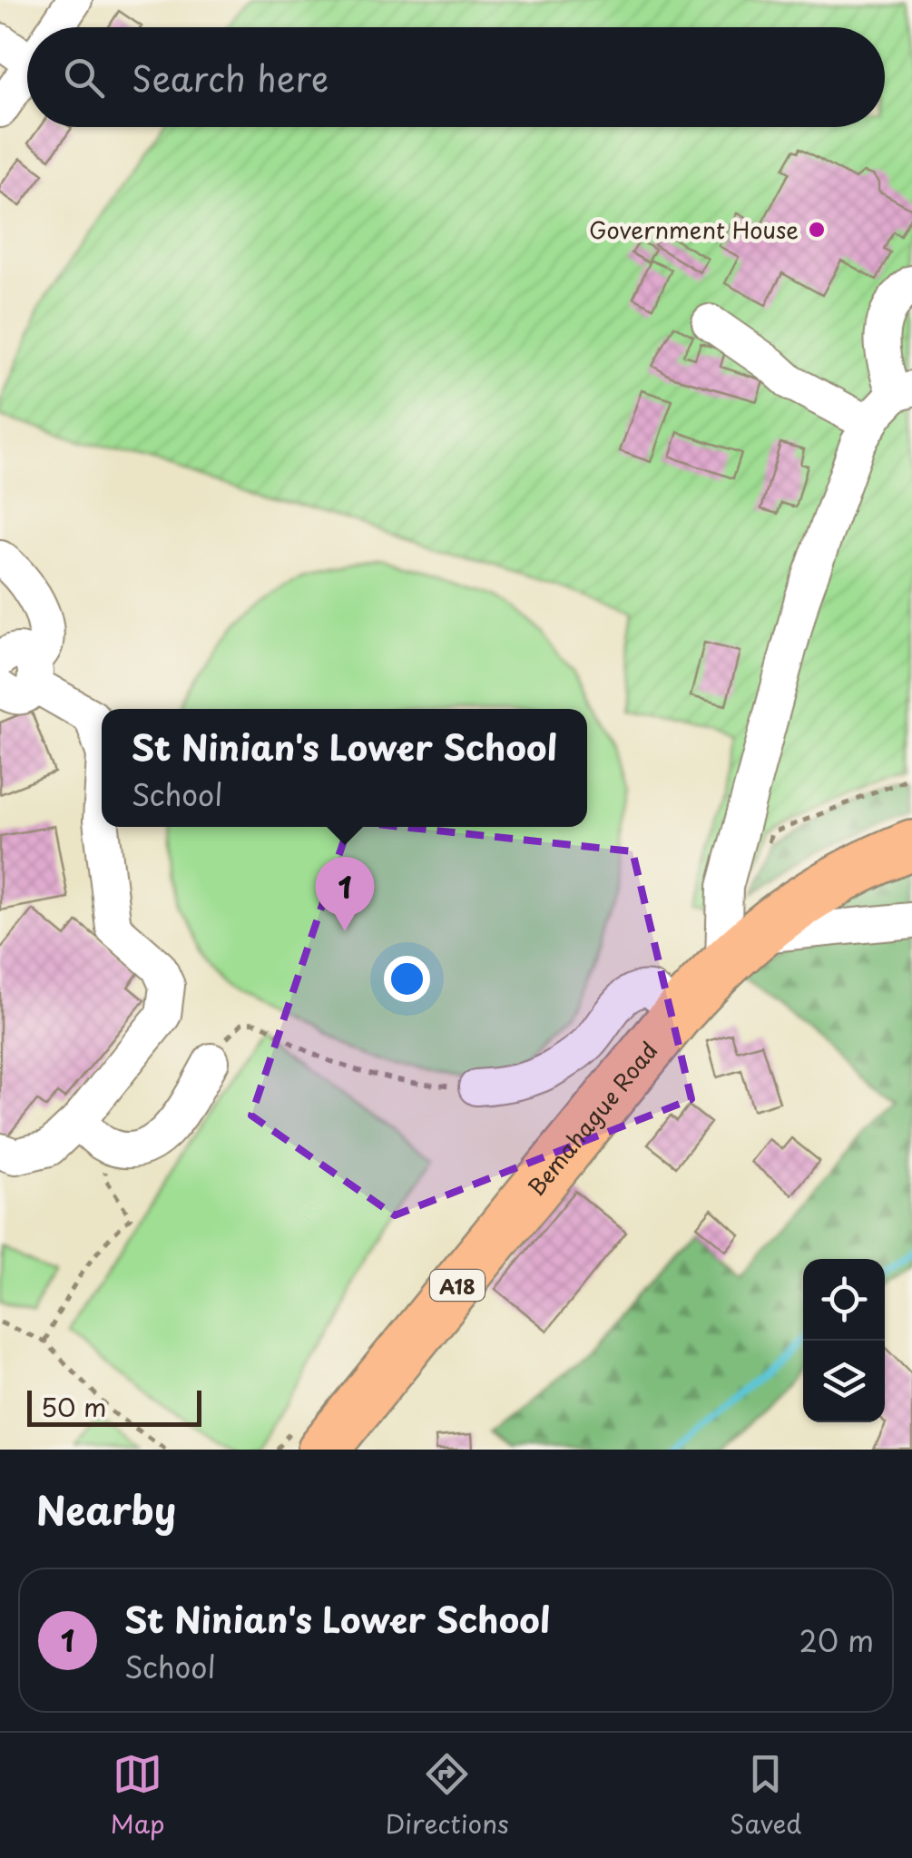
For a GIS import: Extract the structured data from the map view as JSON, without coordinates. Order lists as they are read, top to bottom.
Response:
{
  "streets": {
    "highway": ["Bemahague Road", "A18"]
  },
  "places": ["Government House"],
  "scale_bar": "50 m",
  "page": {
    "search": "Search here",
    "popup": ["St Ninian's Lower School", "School"],
    "pins": "1",
    "scale": "50 m",
    "heading": "Nearby",
    "list": [
      {
        "mark": "1",
        "name": "St Ninian's Lower School",
        "note": "School",
        "value": "20 m"
      }
    ],
    "nav": ["Map", "Directions", "Saved"]
  }
}
